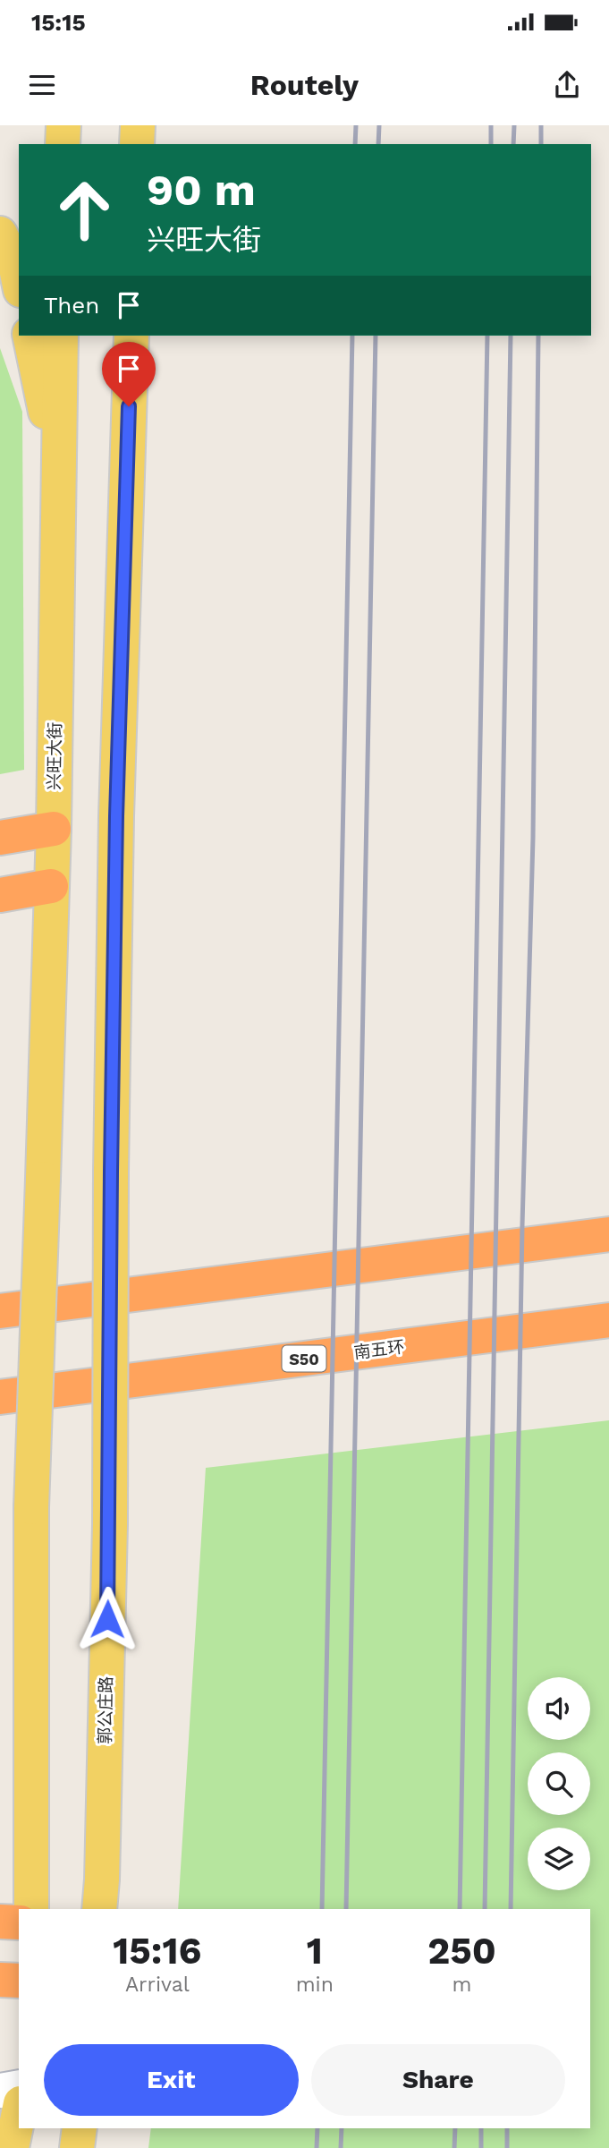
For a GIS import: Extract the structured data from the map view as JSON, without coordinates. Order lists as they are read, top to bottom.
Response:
{
  "streets": {
    "highway": ["南五环", "S50"],
    "main road": ["兴旺大街", "郭公庄路"]
  },
  "page": {
    "status": "15:15",
    "header": "Routely",
    "turn": ["90 m", "兴旺大街"],
    "then": "Then",
    "eta": [
      "15:16",
      "Arrival",
      "1",
      "min",
      "250",
      "m"
    ],
    "buttons": ["Exit", "Share"]
  }
}
